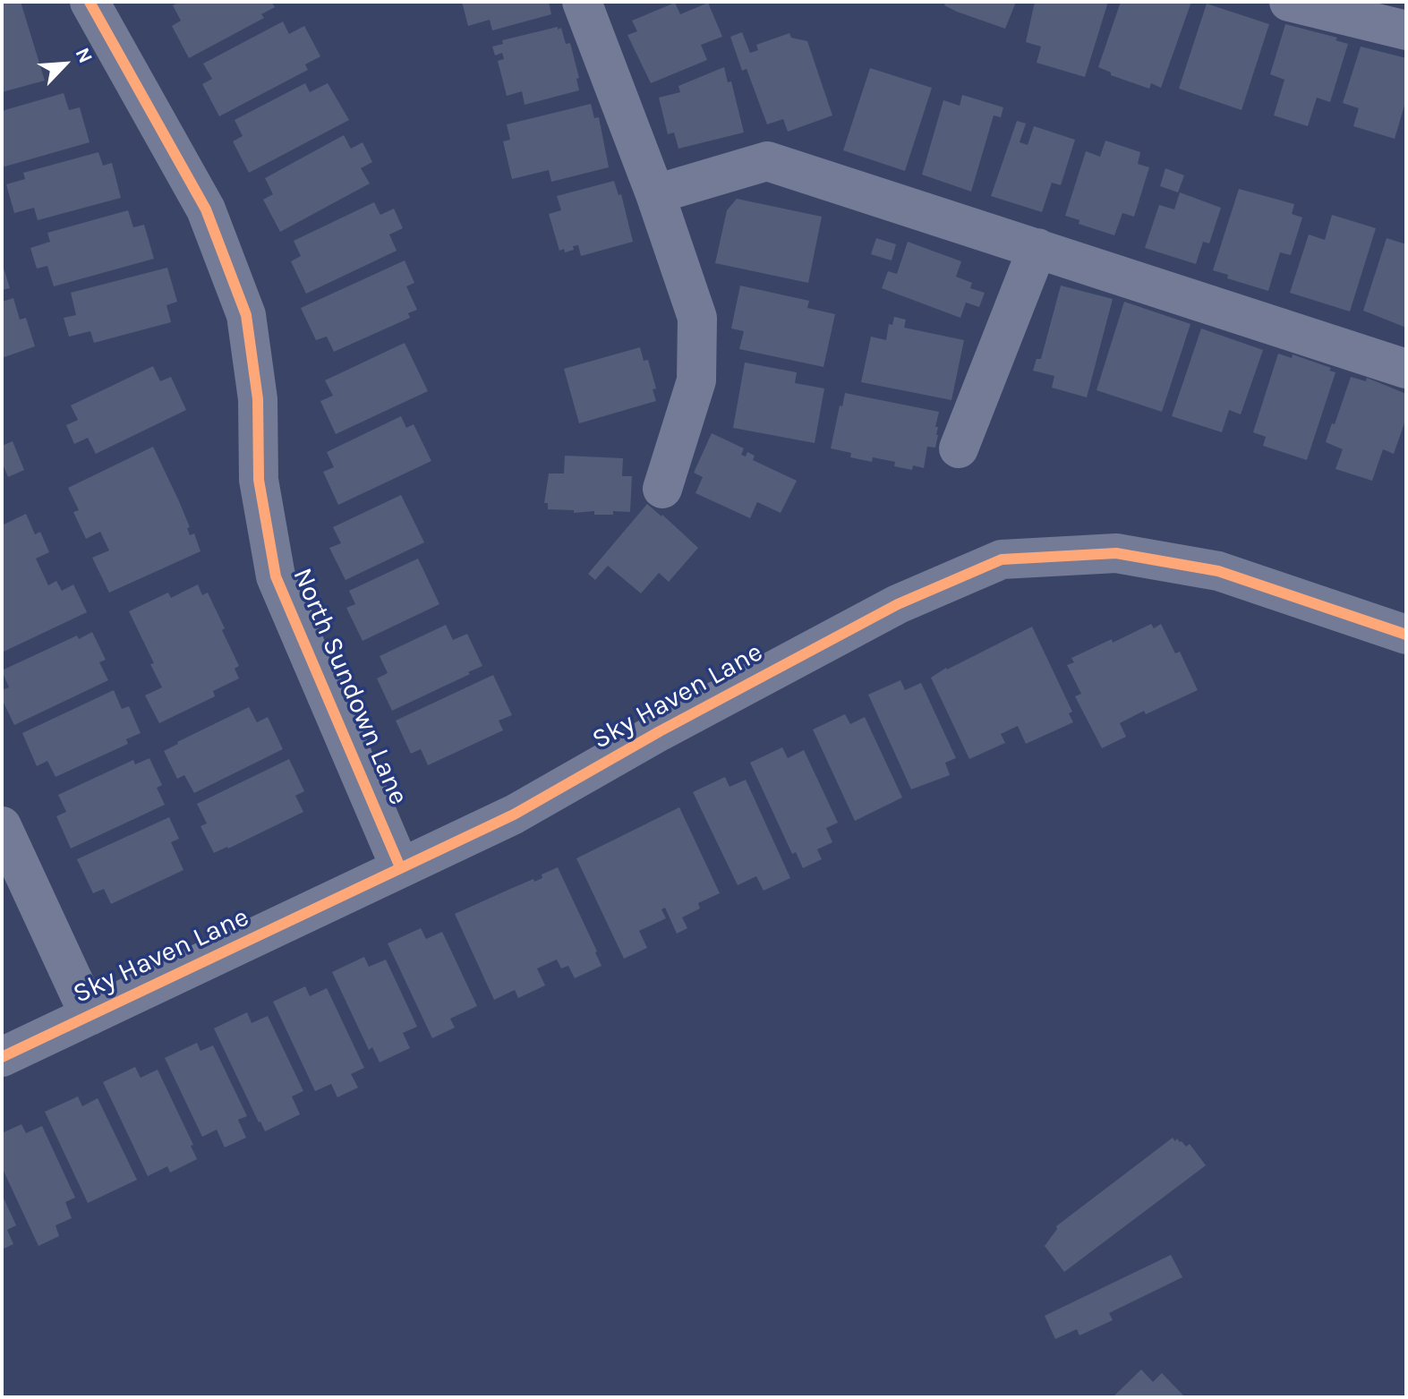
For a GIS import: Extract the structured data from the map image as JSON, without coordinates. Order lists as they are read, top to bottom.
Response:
{
  "streets": {
    "street": ["North Sundown Lane", "Sky Haven Lane"]
  },
  "crossings": [
    ["North Sundown Lane", "Sky Haven Lane"]
  ],
  "north": "top right"
}
